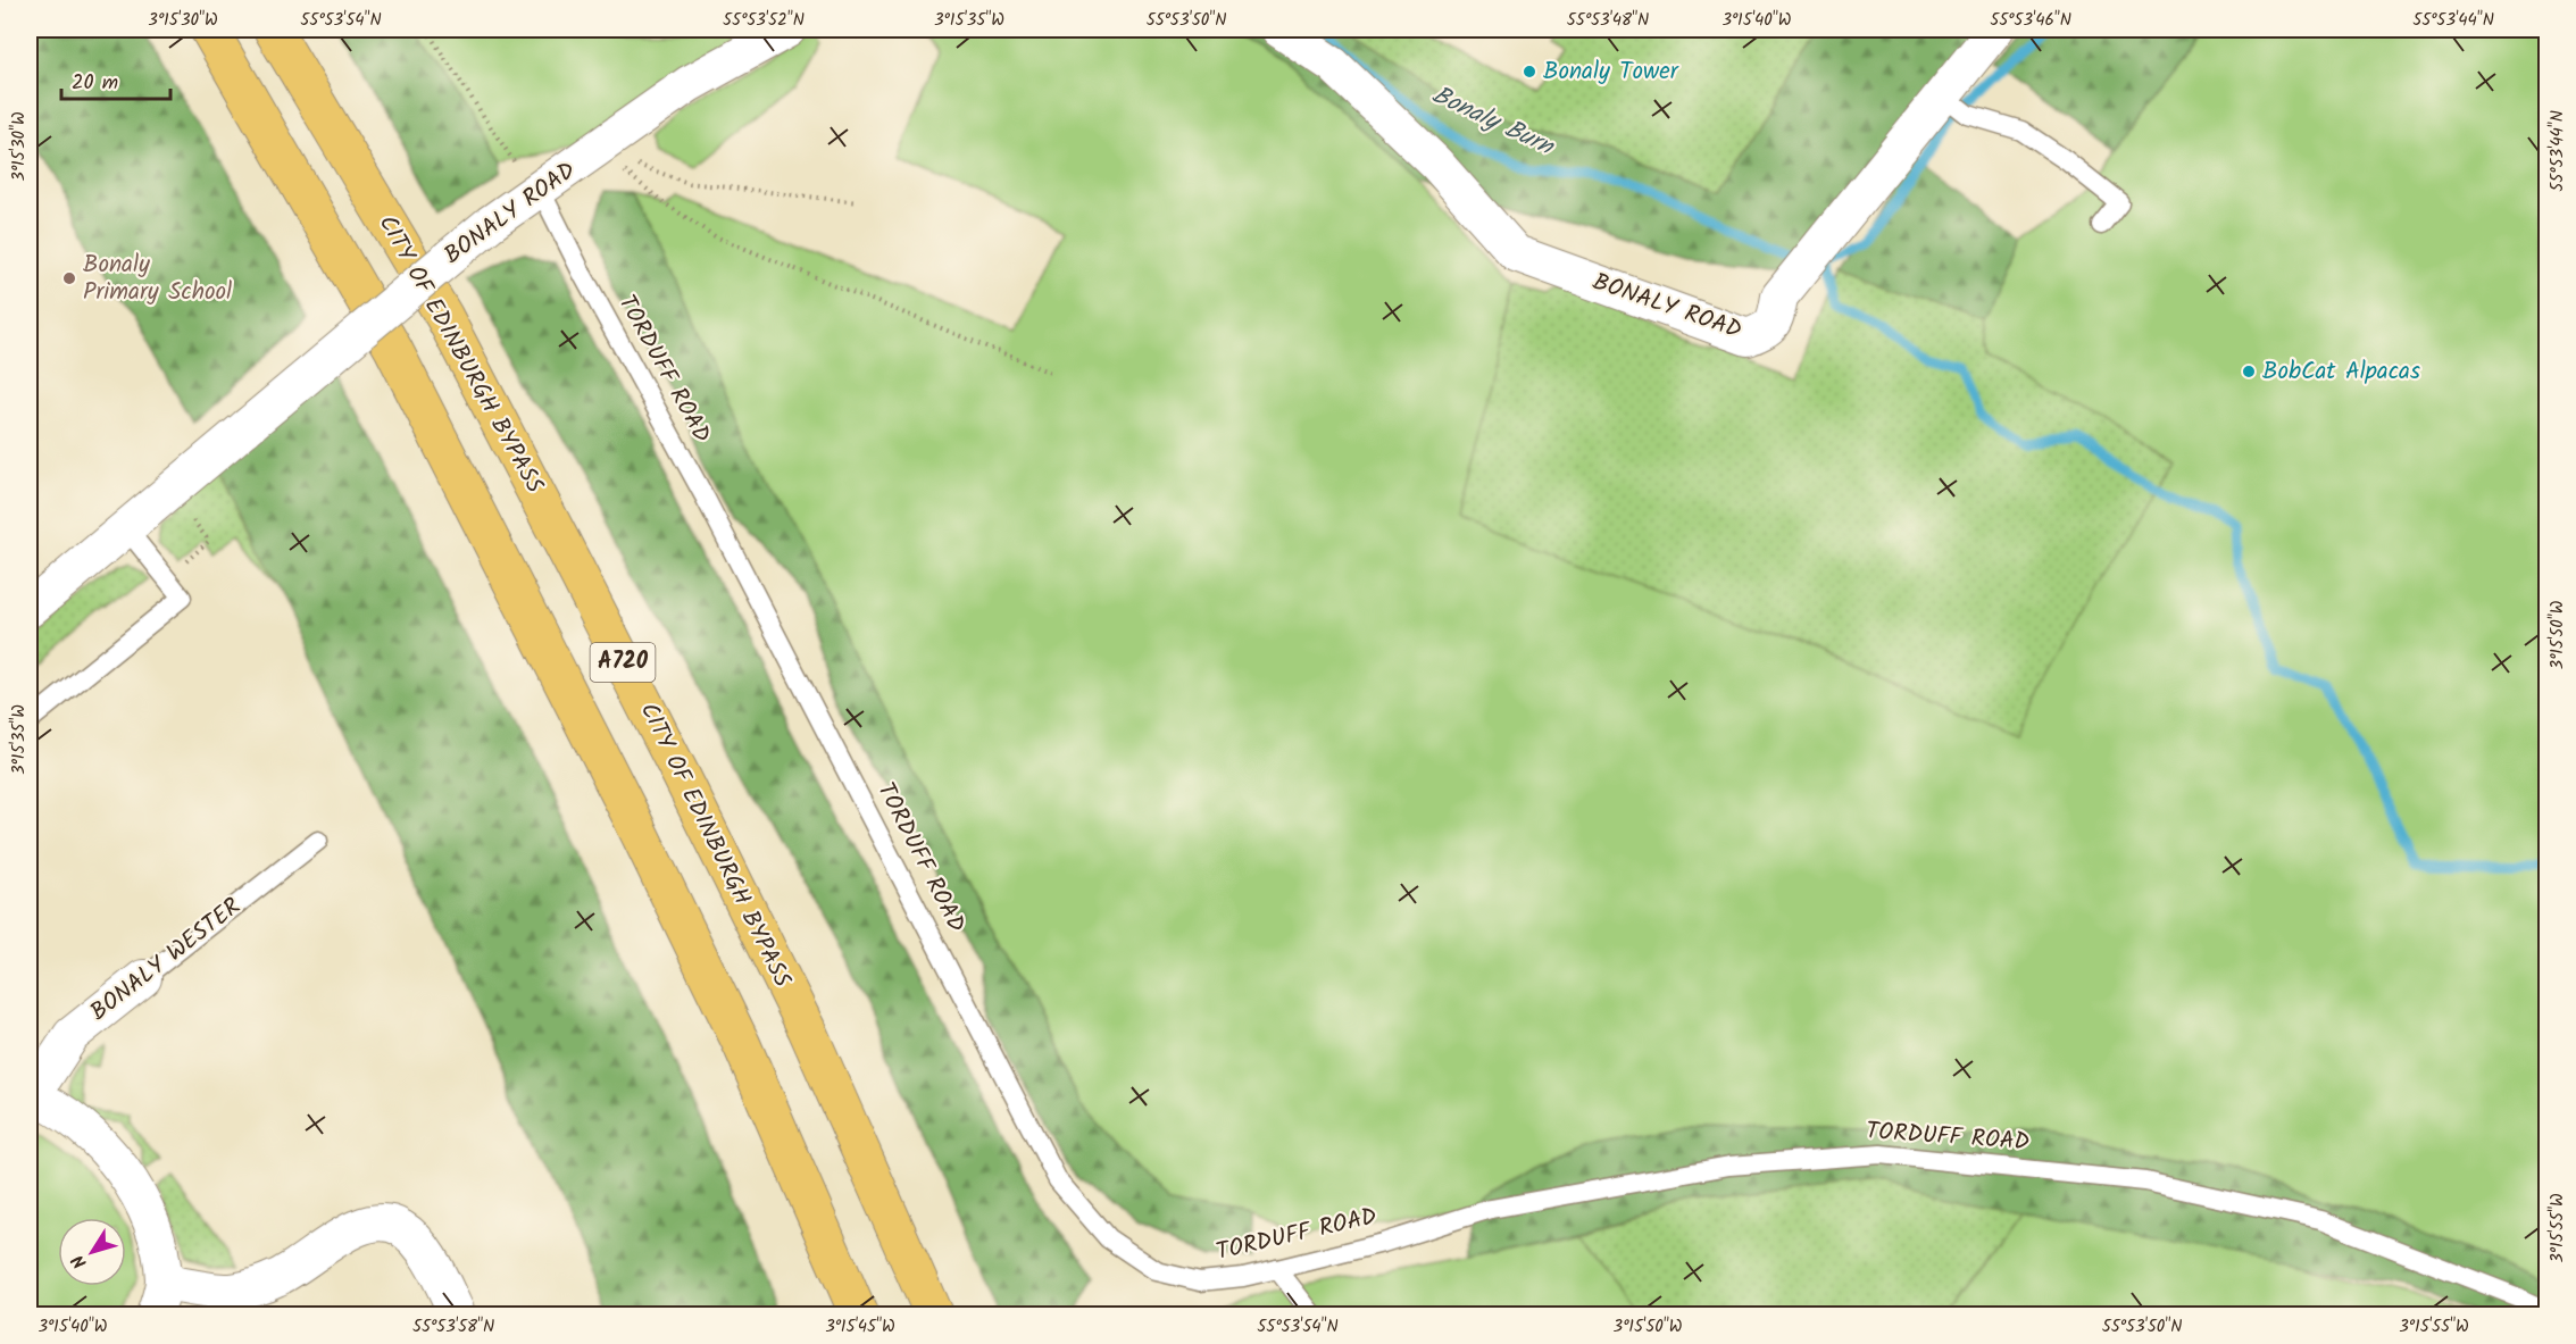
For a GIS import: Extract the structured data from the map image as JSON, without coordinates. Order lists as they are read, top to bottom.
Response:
{
  "streets": {
    "highway": ["CITY OF EDINBURGH BYPASS", "A720"],
    "street": ["BONALY ROAD", "BONALY WESTER"],
    "lane": ["TORDUFF ROAD"]
  },
  "crossings": [
    ["BONALY ROAD", "TORDUFF ROAD"]
  ],
  "water": ["Bonaly Burn"],
  "places": ["Bonaly Tower", "Bonaly Primary School", "BobCat Alpacas"],
  "scale_bar": "20 m",
  "north": "bottom left",
  "coordinates": [
    "3°15'30\"W",
    "55°53'54\"N",
    "55°53'52\"N",
    "3°15'35\"W",
    "55°53'50\"N",
    "55°53'48\"N",
    "3°15'40\"W",
    "55°53'46\"N",
    "55°53'44\"N",
    "3°15'50\"W",
    "3°15'55\"W",
    "55°53'58\"N",
    "3°15'45\"W"
  ]
}
